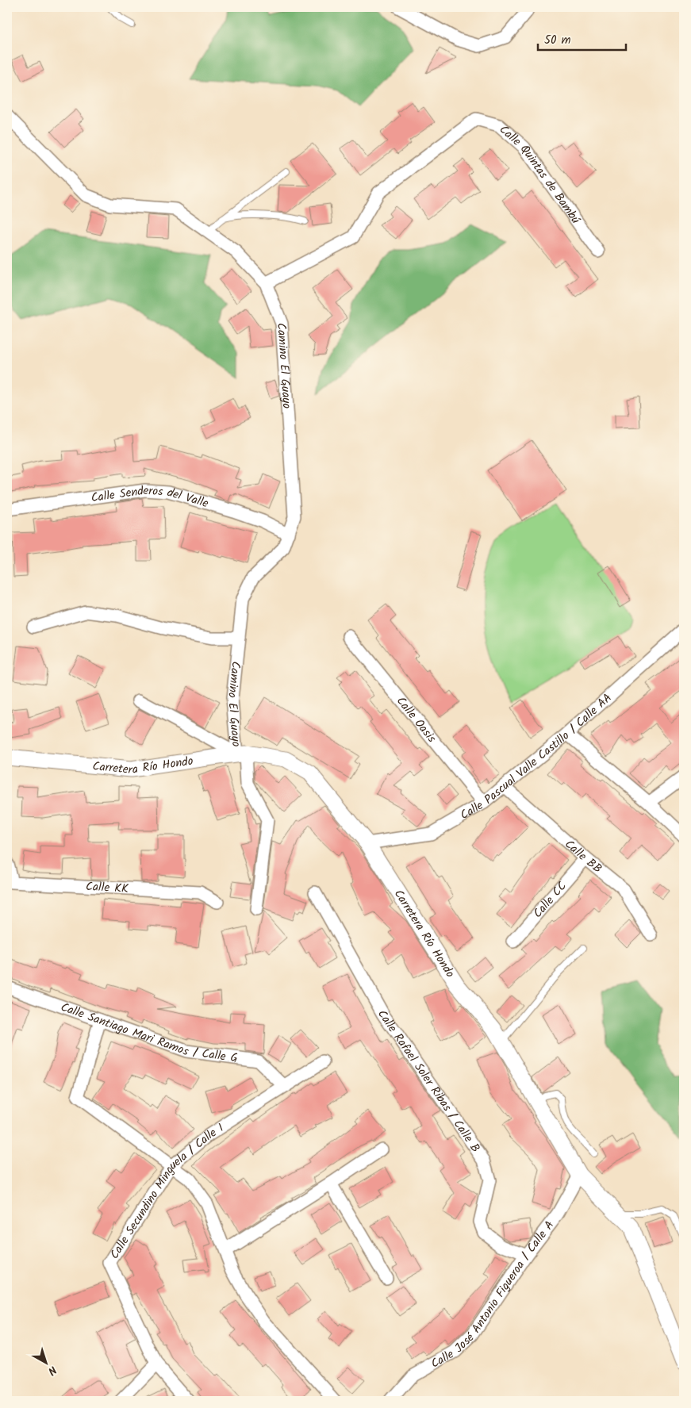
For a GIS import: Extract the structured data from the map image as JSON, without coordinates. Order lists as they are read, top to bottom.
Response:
{
  "streets": {
    "street": [
      "Calle Quintas de Bambú",
      "Camino El Guayo",
      "Calle Senderos del Valle",
      "Calle Oasis",
      "Calle Pascual Valle Castillo / Calle AA",
      "Carretera Río Hondo",
      "Calle BB",
      "Calle KK",
      "Calle CC",
      "Calle Santiago Mari Ramos / Calle G",
      "Calle Rafael Soler Ribas / Calle B",
      "Calle Secundino Minguela / Calle I",
      "Calle José Antonio Figueroa / Calle A"
    ]
  },
  "crossings": [
    ["Calle Quintas de Bambú", "Camino El Guayo"],
    ["Camino El Guayo", "Calle Senderos del Valle"],
    ["Camino El Guayo", "Carretera Río Hondo"],
    ["Calle Oasis", "Calle Pascual Valle Castillo / Calle AA"],
    ["Calle Pascual Valle Castillo / Calle AA", "Carretera Río Hondo"],
    ["Calle Pascual Valle Castillo / Calle AA", "Calle BB"],
    ["Carretera Río Hondo", "Calle José Antonio Figueroa / Calle A"],
    ["Calle BB", "Calle CC"],
    ["Calle Santiago Mari Ramos / Calle G", "Calle Secundino Minguela / Calle I"],
    ["Calle Rafael Soler Ribas / Calle B", "Calle José Antonio Figueroa / Calle A"]
  ],
  "scale_bar": "50 m",
  "north": "bottom right"
}
